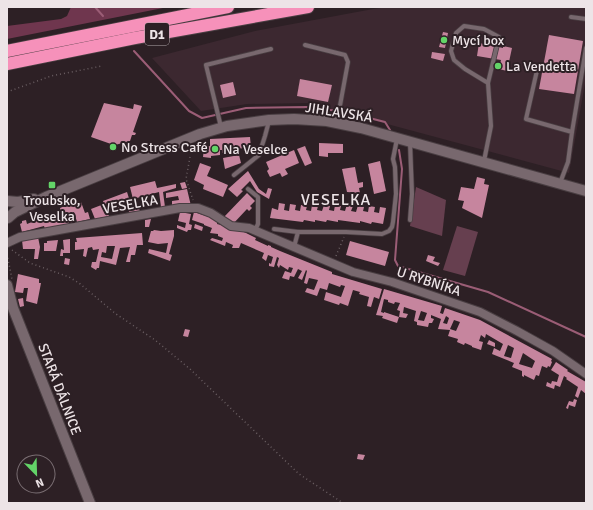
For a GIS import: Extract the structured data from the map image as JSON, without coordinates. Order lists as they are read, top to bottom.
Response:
{
  "streets": {
    "highway": ["D1"],
    "main road": ["JIHLAVSKÁ", "STARÁ DÁLNICE"],
    "street": ["VESELKA", "U RYBNÍKA"]
  },
  "crossings": [
    ["VESELKA", "U RYBNÍKA"]
  ],
  "districts": ["VESELKA"],
  "places": {
    "other": [
      "Mycí box",
      "La Vendetta",
      "No Stress Café",
      "Na Veselce"
    ],
    "transit": ["Troubsko, Veselka"]
  },
  "north": "bottom right"
}
